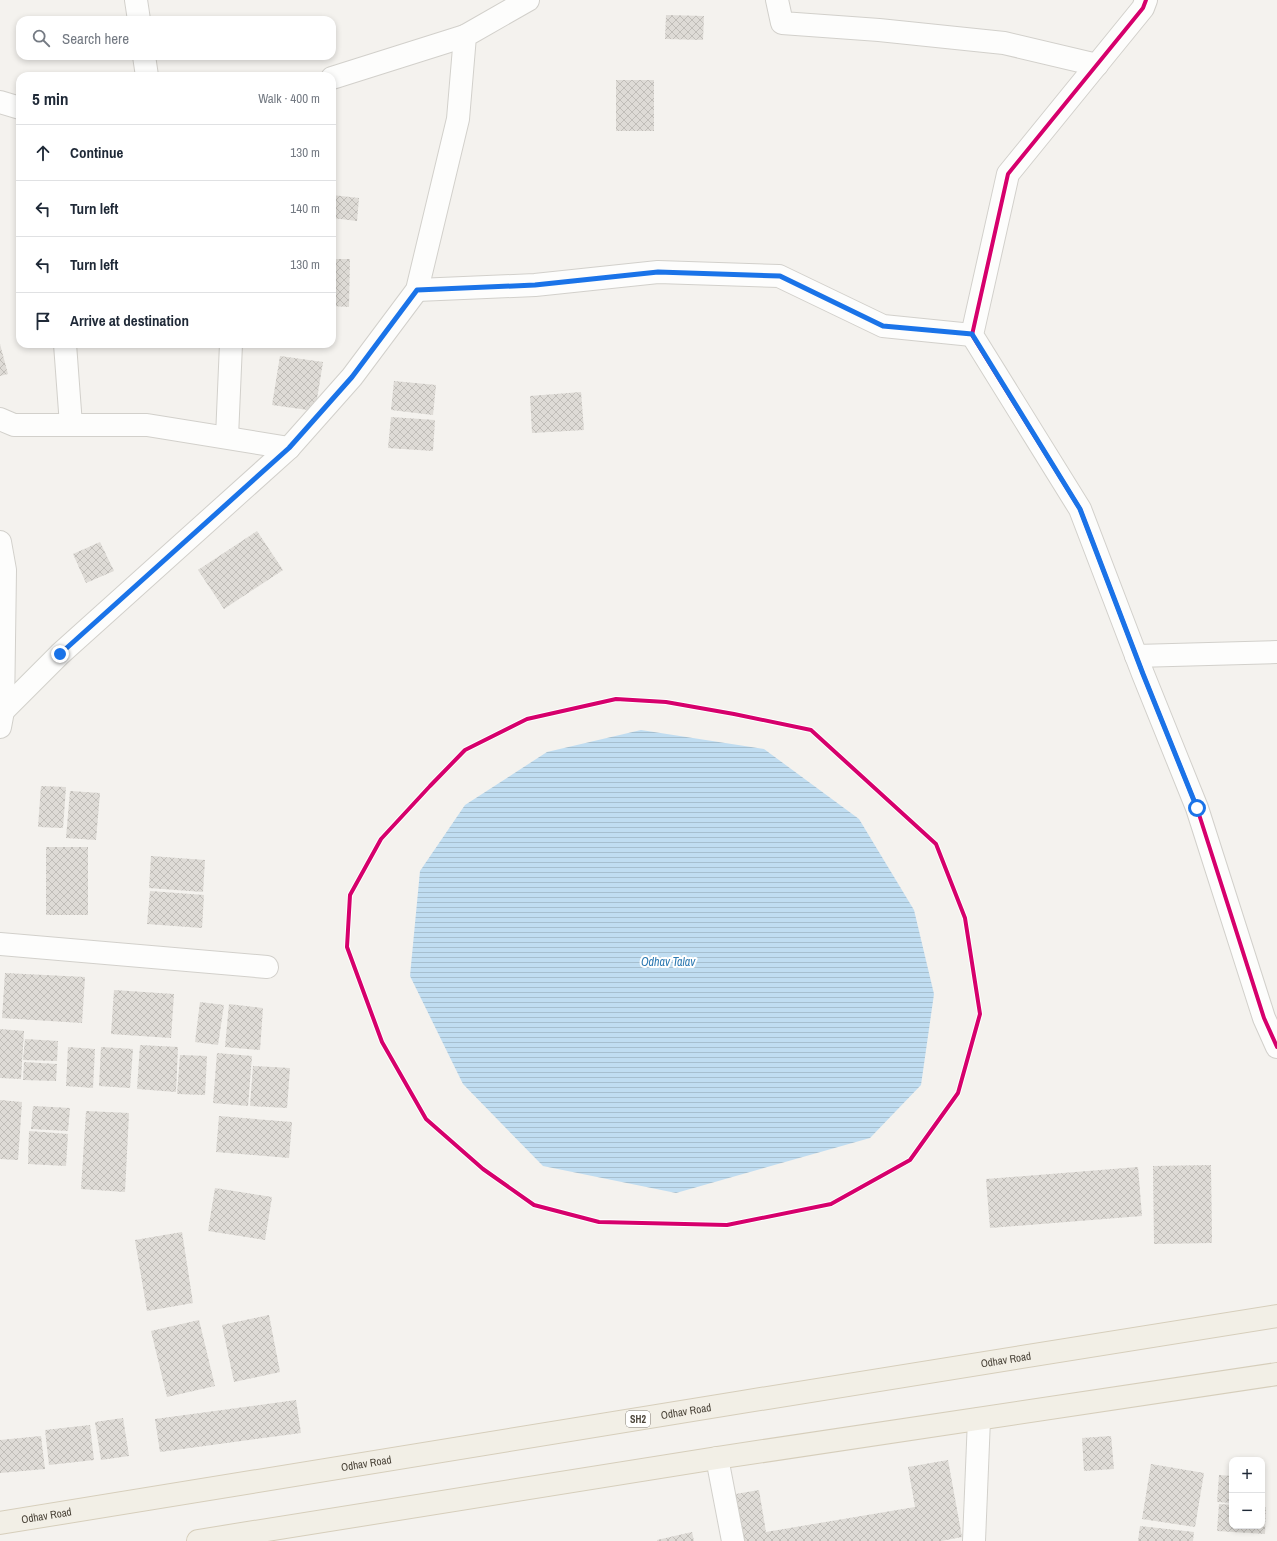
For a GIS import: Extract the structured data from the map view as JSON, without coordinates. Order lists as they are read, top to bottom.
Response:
{
  "streets": {
    "main road": ["Odhav Road", "SH2"]
  },
  "water": ["Odhav Talav"],
  "page": {
    "search": "Search here",
    "heading": ["5 min", "Walk · 400 m"],
    "list": [
      ["Continue", "130 m"],
      ["Turn left", "140 m"],
      ["Turn left", "130 m"],
      "Arrive at destination"
    ],
    "map_buttons": ["+", "−"]
  }
}
